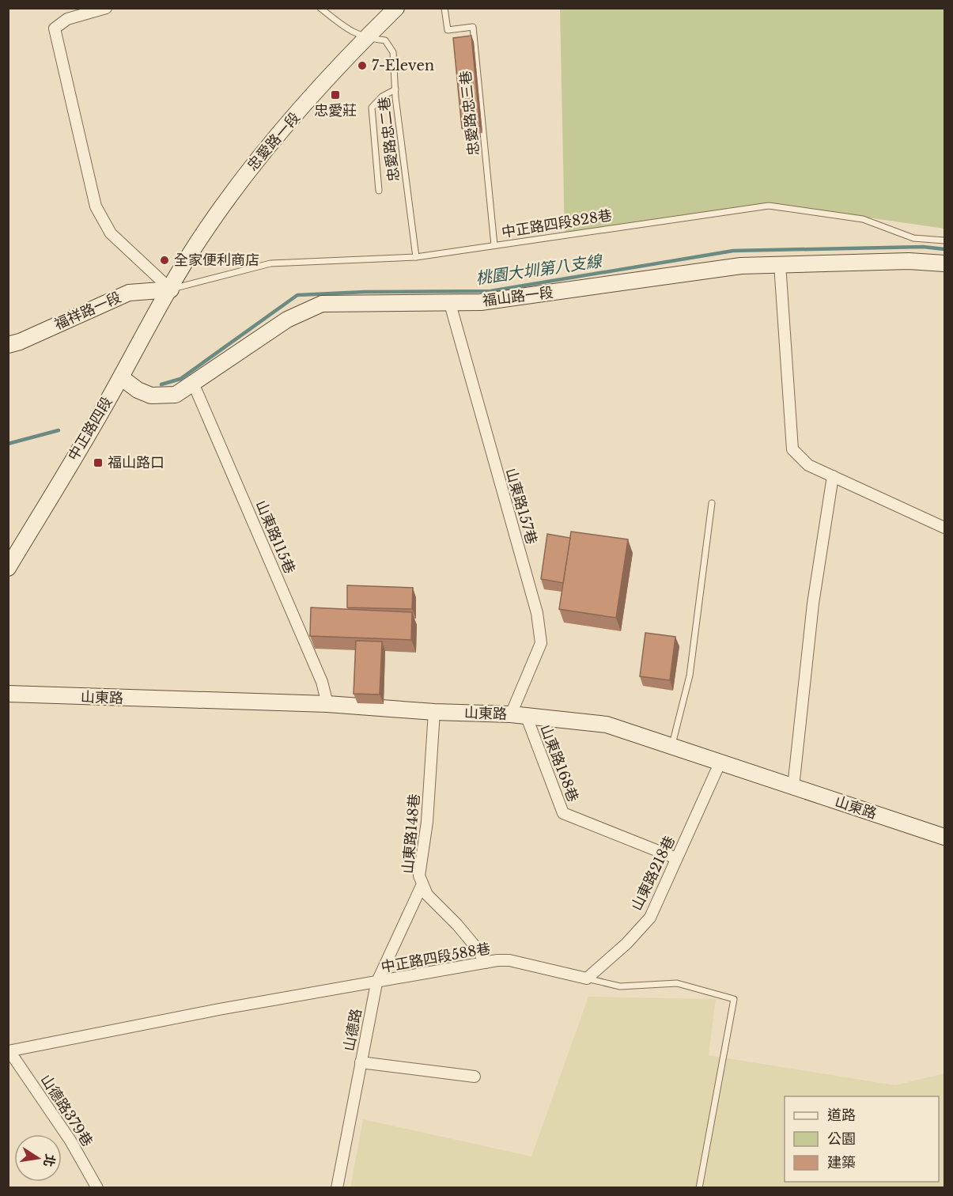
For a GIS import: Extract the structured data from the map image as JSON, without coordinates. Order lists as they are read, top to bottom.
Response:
{
  "streets": {
    "street": [
      "忠愛路一段",
      "福山路一段",
      "福祥路一段",
      "中正路四段",
      "山東路157巷",
      "山東路115巷",
      "山東路",
      "山東路168巷",
      "山東路148巷",
      "山東路218巷",
      "中正路四段588巷",
      "山德路",
      "山德路379巷"
    ],
    "lane": ["忠愛路忠三巷", "忠愛路忠二巷", "中正路四段828巷"]
  },
  "crossings": [
    ["忠愛路忠三巷", "中正路四段828巷"],
    ["忠愛路忠二巷", "忠愛路一段"],
    ["忠愛路忠二巷", "中正路四段828巷"],
    ["忠愛路一段", "中正路四段828巷"],
    ["忠愛路一段", "福祥路一段"],
    ["忠愛路一段", "中正路四段"],
    ["中正路四段828巷", "福祥路一段"],
    ["中正路四段828巷", "中正路四段"],
    ["福山路一段", "中正路四段"],
    ["福山路一段", "山東路157巷"],
    ["福山路一段", "山東路115巷"],
    ["福祥路一段", "中正路四段"],
    ["山東路157巷", "山東路"],
    ["山東路157巷", "山東路168巷"],
    ["山東路115巷", "山東路"],
    ["山東路", "山東路168巷"],
    ["山東路", "山東路148巷"],
    ["山東路", "山東路218巷"],
    ["山東路168巷", "山東路218巷"],
    ["山東路148巷", "中正路四段588巷"],
    ["山東路148巷", "山德路"],
    ["山東路218巷", "中正路四段588巷"],
    ["中正路四段588巷", "山德路"],
    ["中正路四段588巷", "山德路379巷"]
  ],
  "water": ["桃園大圳第八支線"],
  "places": {
    "other": ["7-Eleven", "全家便利商店"],
    "transit": ["忠愛莊", "福山路口"]
  },
  "legend": ["道路", "公園", "建築"],
  "north": "right"
}
